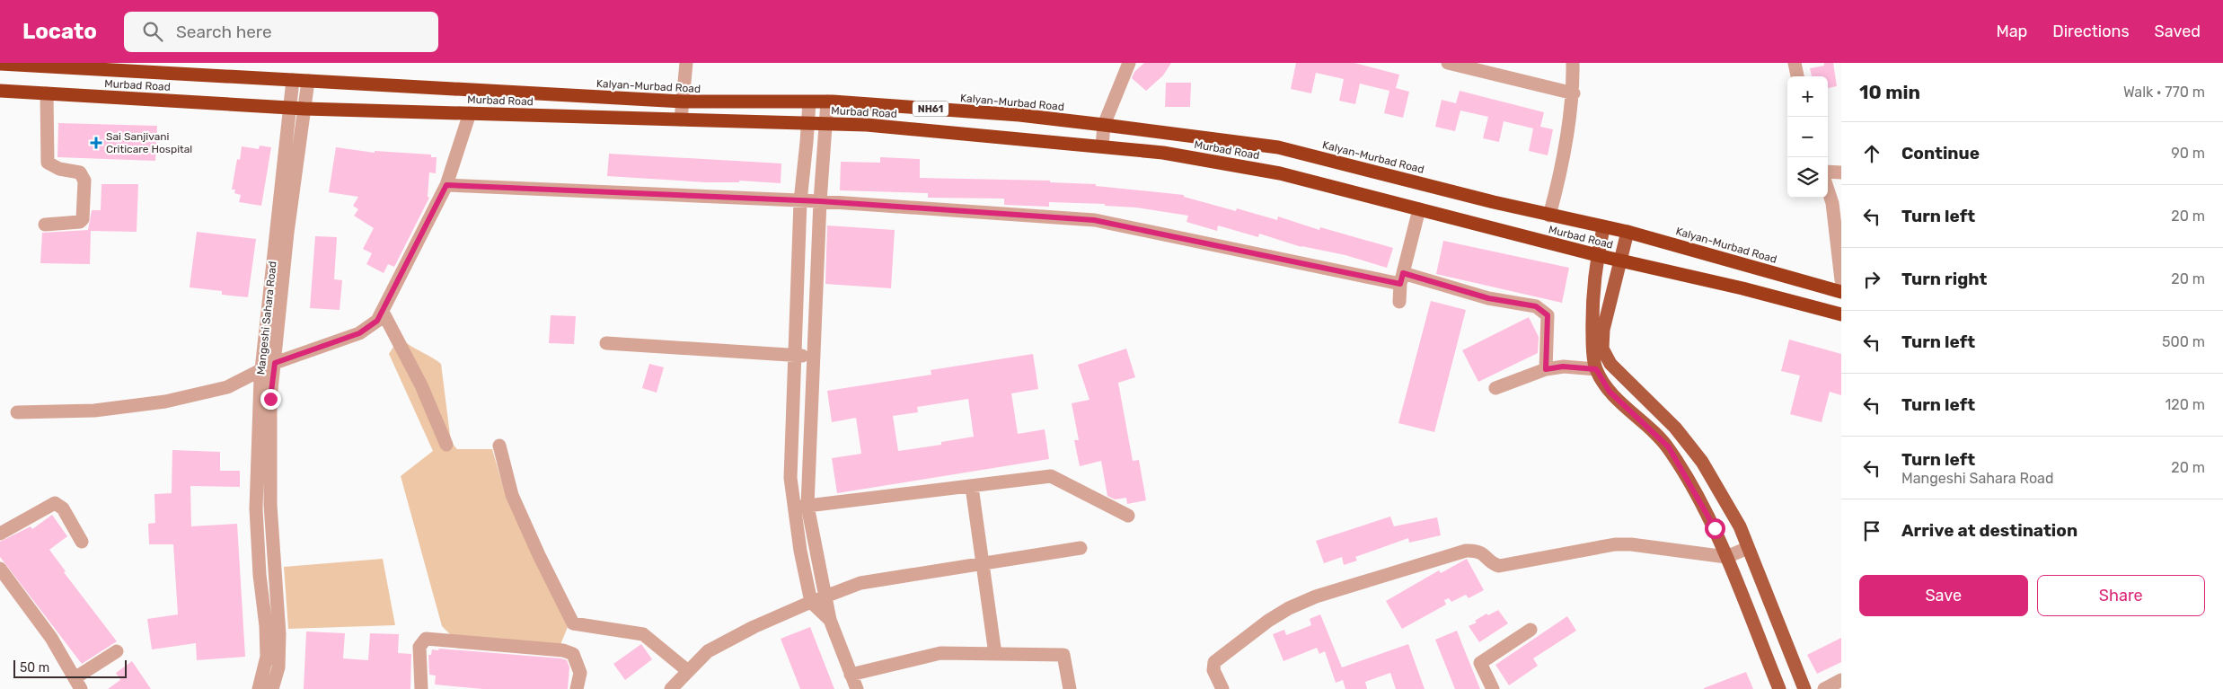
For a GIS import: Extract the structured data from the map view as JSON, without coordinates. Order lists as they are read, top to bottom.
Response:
{
  "streets": {
    "highway": ["Murbad Road", "Kalyan-Murbad Road", "NH61"],
    "street": ["Mangeshi Sahara Road"]
  },
  "crossings": [
    ["Murbad Road", "Mangeshi Sahara Road"],
    ["Kalyan-Murbad Road", "Mangeshi Sahara Road"]
  ],
  "places": {
    "health": ["Sai Sanjivani Criticare Hospital"]
  },
  "scale_bar": "50 m",
  "page": {
    "header": "Locato",
    "search": "Search here",
    "nav": ["Map", "Directions", "Saved"],
    "heading": ["10 min", "Walk · 770 m"],
    "map_buttons": ["+", "−"],
    "list": [
      ["Continue", "90 m"],
      ["Turn left", "20 m"],
      ["Turn right", "20 m"],
      ["Turn left", "500 m"],
      ["Turn left", "120 m"],
      ["Turn left", "Mangeshi Sahara Road", "20 m"],
      "Arrive at destination"
    ],
    "buttons": ["Save", "Share"],
    "scale": "50 m"
  }
}
